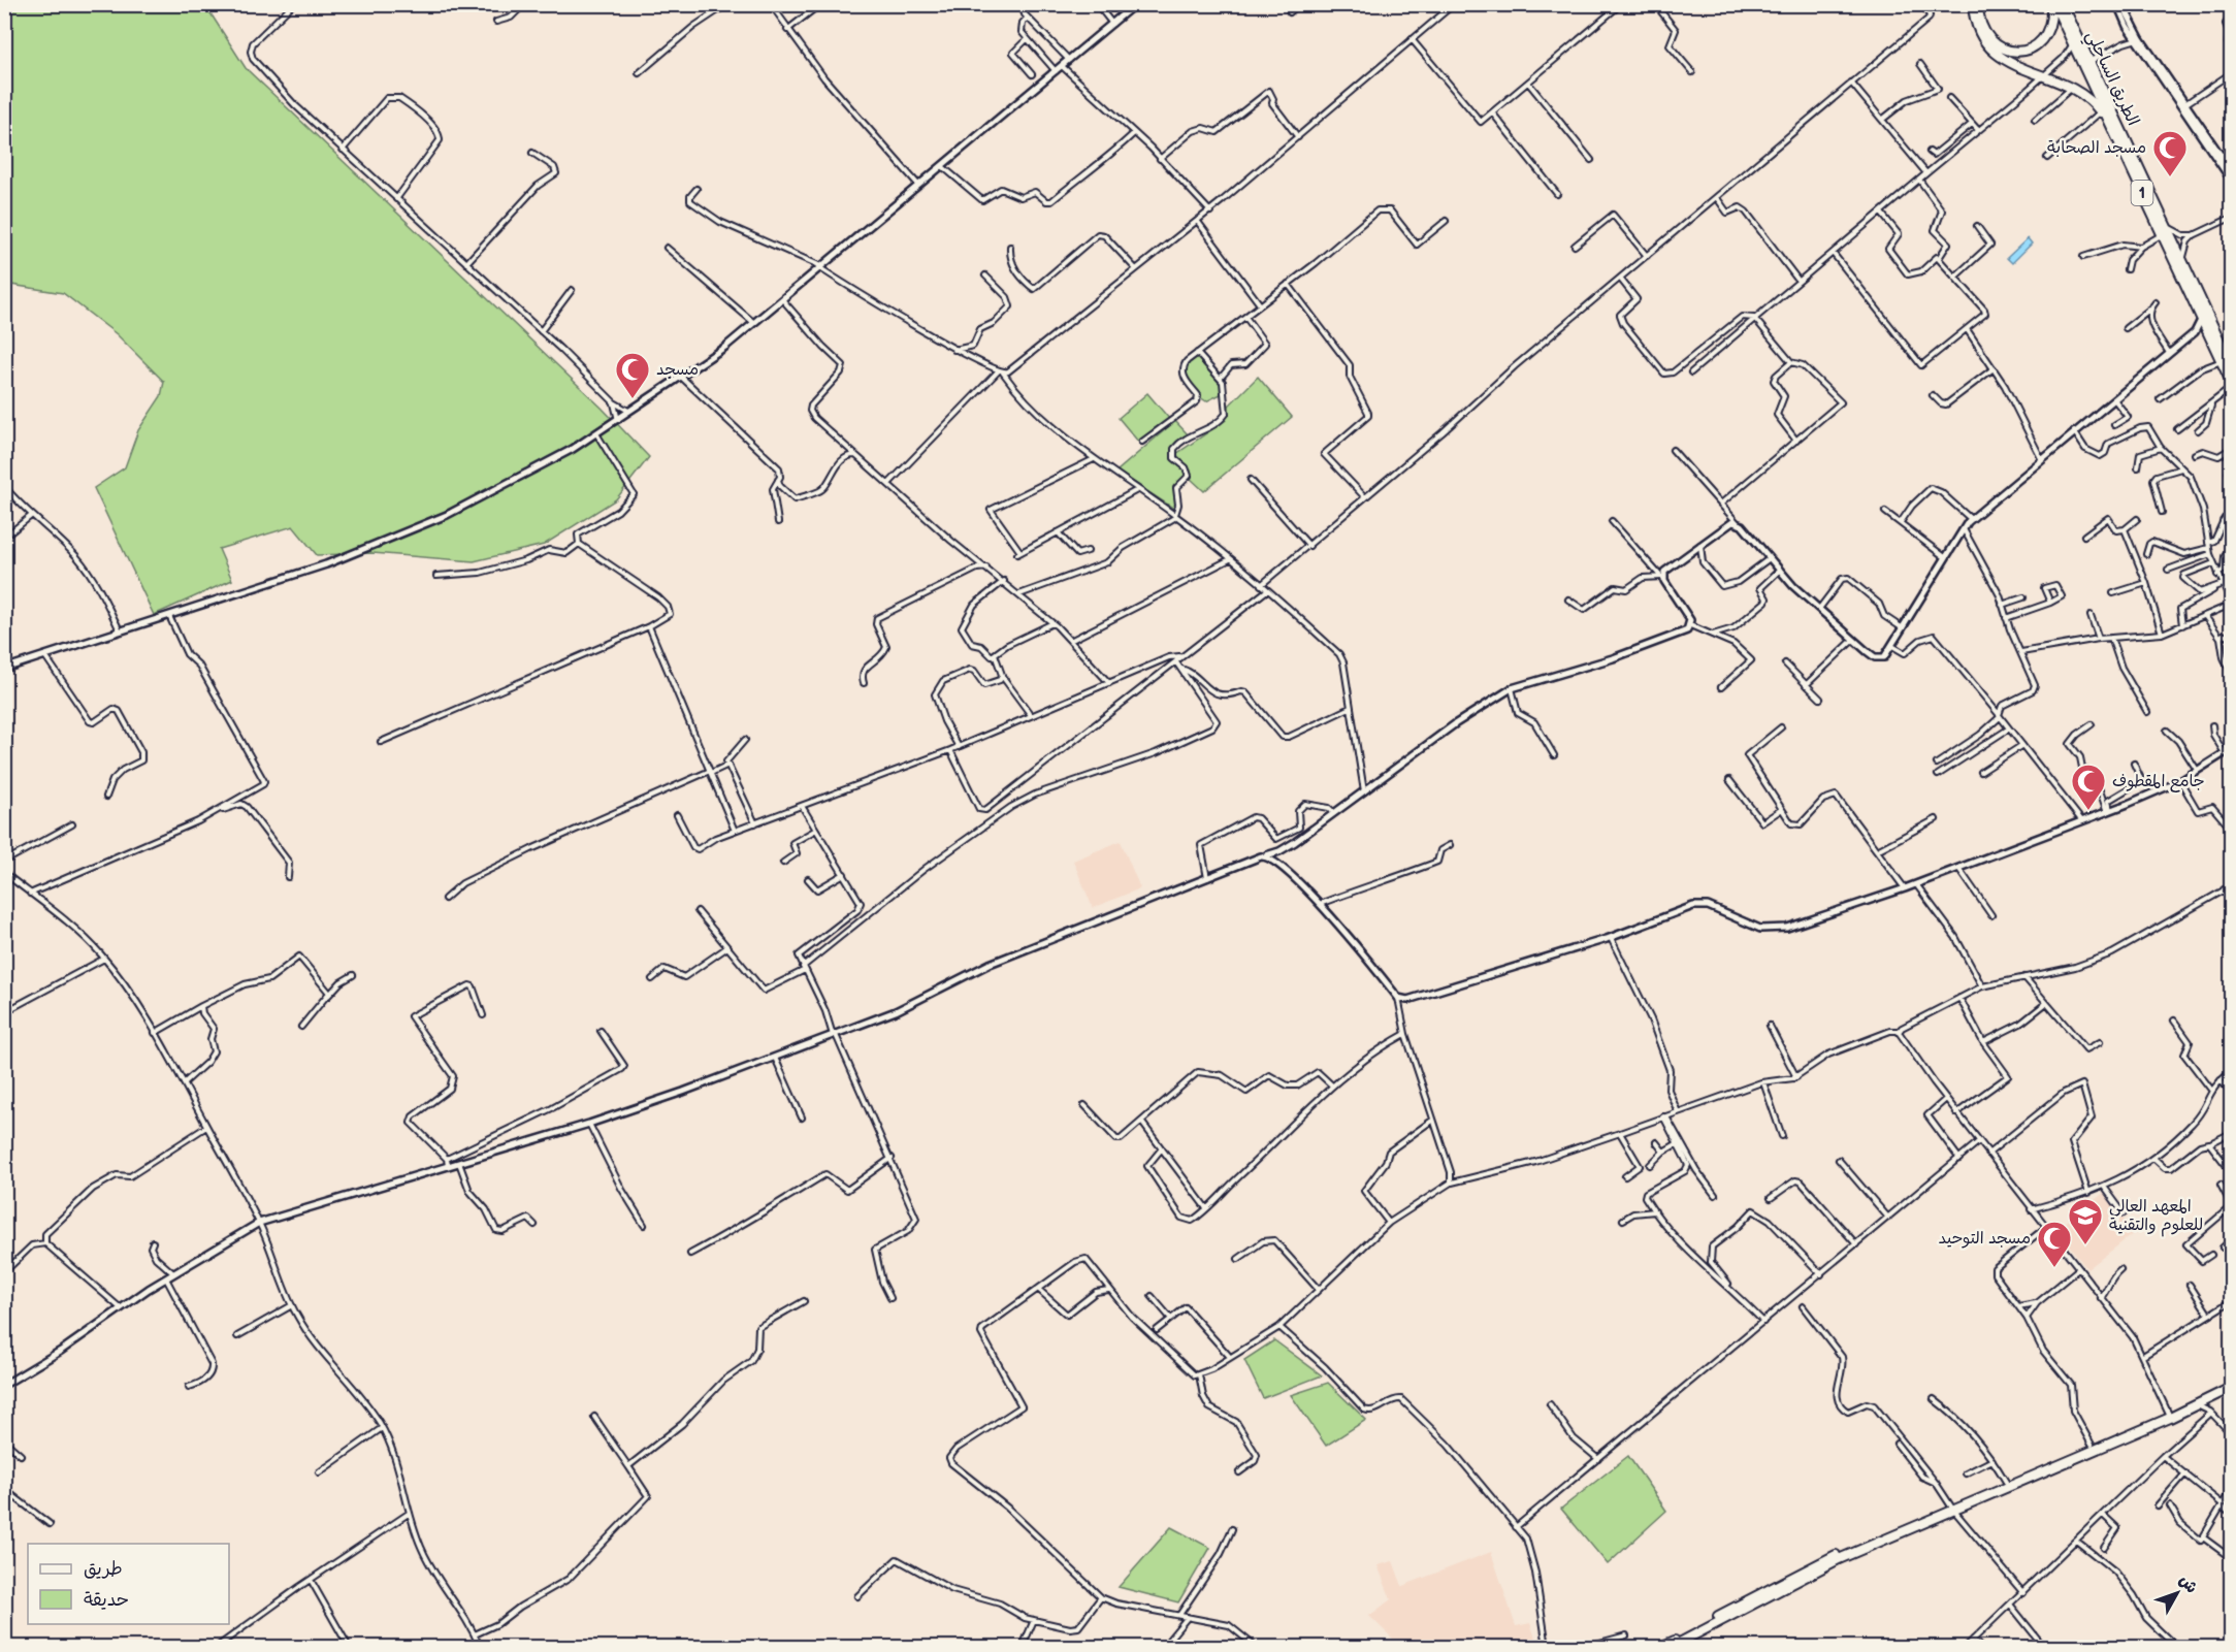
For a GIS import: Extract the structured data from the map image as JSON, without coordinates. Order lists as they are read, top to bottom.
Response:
{
  "streets": {
    "highway": ["الطريق الساحلي", "1"]
  },
  "places": {
    "mosque": [
      "مسجد الصحابة",
      "مسجد",
      "جامع المقطوف",
      "مسجد التوحيد"
    ],
    "school or university": ["المعهد العالي للعلوم والتقنية"]
  },
  "legend": ["طريق", "حديقة"],
  "north": "top right"
}
